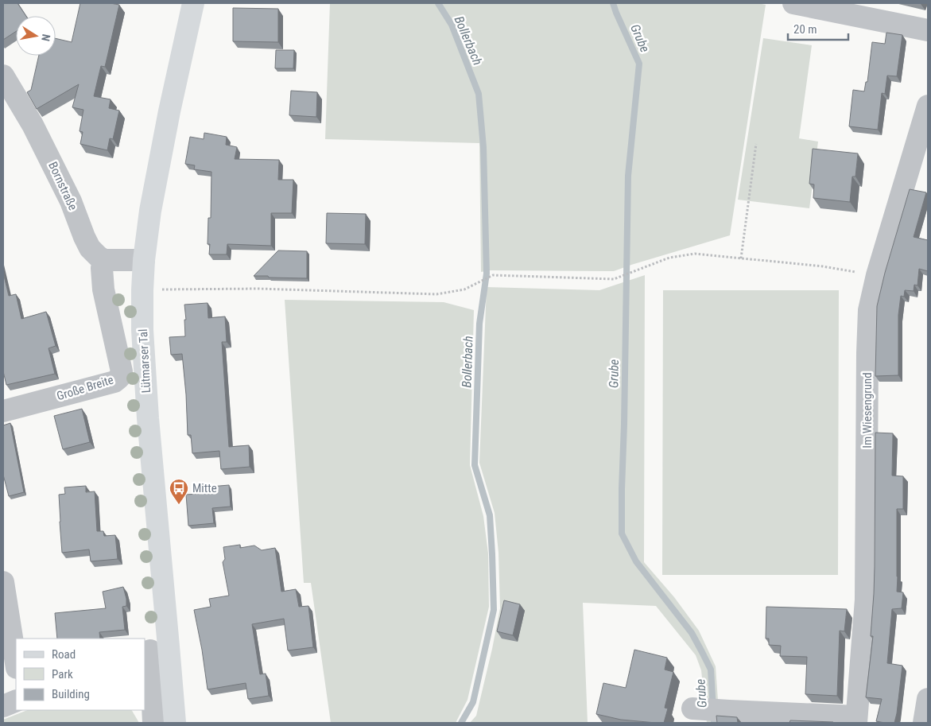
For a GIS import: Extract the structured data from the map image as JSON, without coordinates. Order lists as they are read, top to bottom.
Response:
{
  "streets": {
    "main road": ["Lütmarser Tal"],
    "street": ["Bornstraße", "Große Breite", "Im Wiesengrund"]
  },
  "crossings": [
    ["Bornstraße", "Große Breite"]
  ],
  "water": ["Grube", "Bollerbach"],
  "places": {
    "bus stop": ["Mitte"]
  },
  "legend": ["Road", "Park", "Building"],
  "scale_bar": "20 m",
  "north": "right"
}
